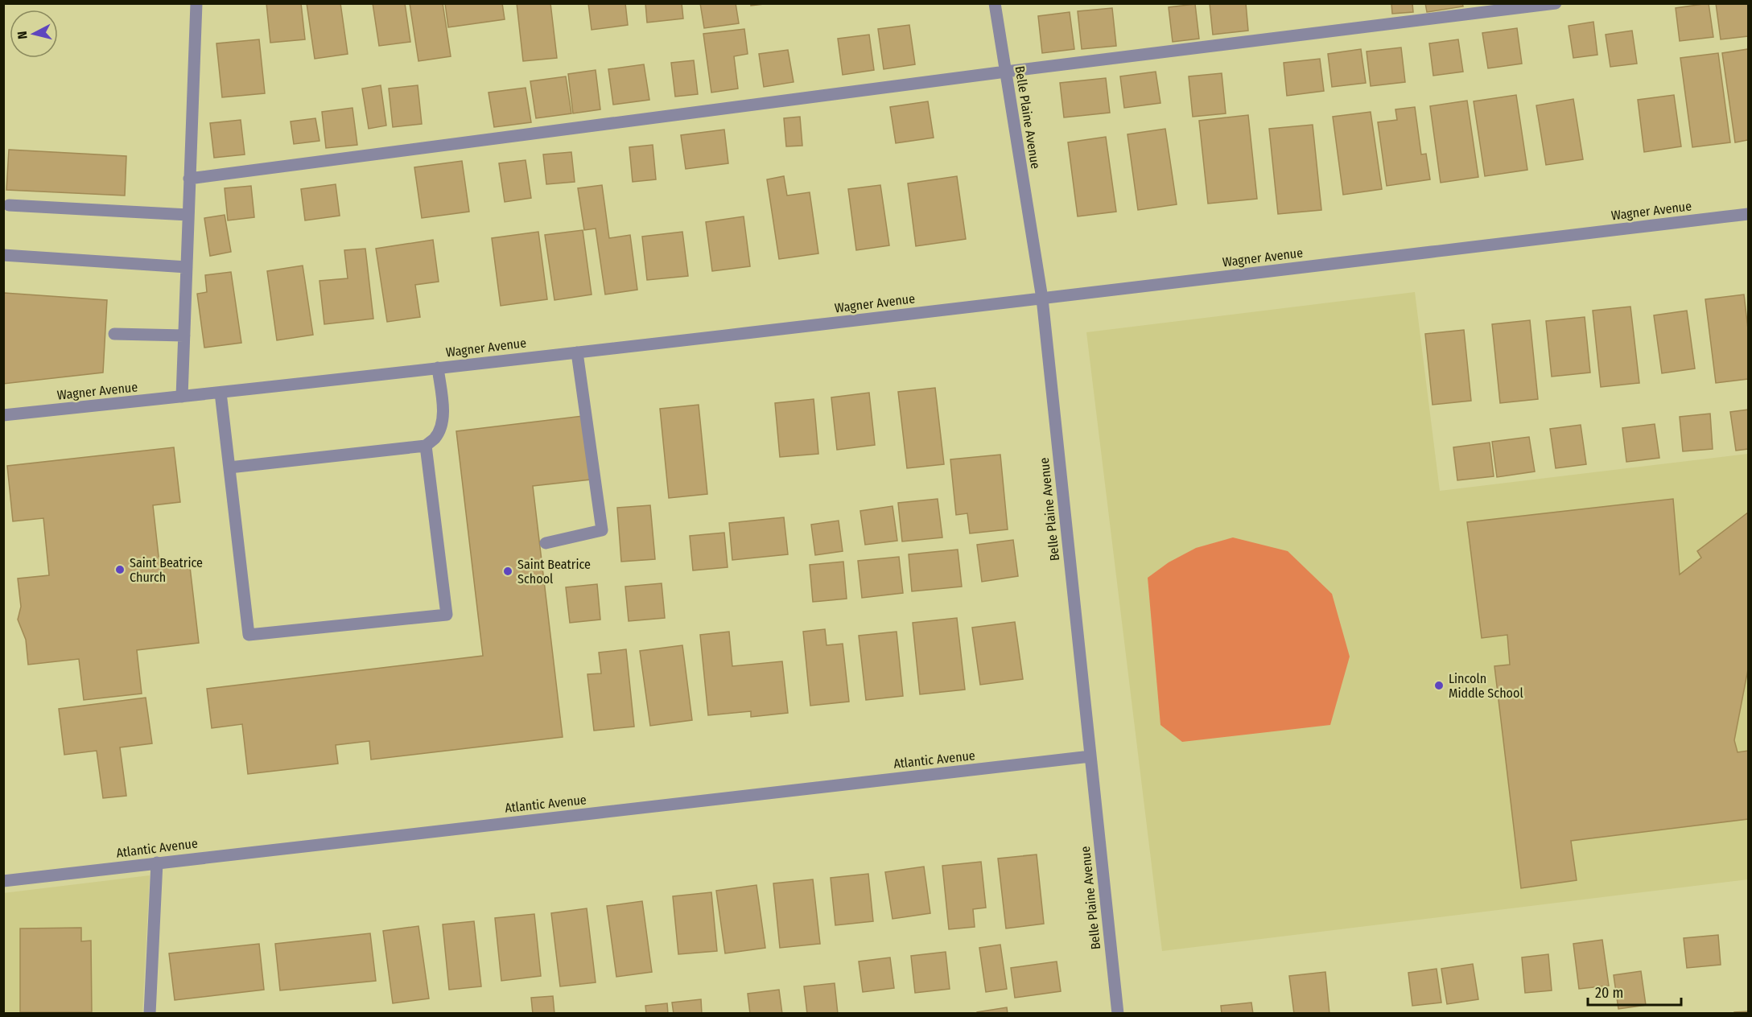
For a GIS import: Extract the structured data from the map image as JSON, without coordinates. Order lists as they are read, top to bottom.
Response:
{
  "streets": {
    "street": ["Belle Plaine Avenue", "Wagner Avenue", "Atlantic Avenue"]
  },
  "crossings": [
    ["Belle Plaine Avenue", "Wagner Avenue"],
    ["Belle Plaine Avenue", "Atlantic Avenue"]
  ],
  "places": ["Saint Beatrice Church", "Saint Beatrice School", "Lincoln Middle School"],
  "scale_bar": "20 m",
  "north": "left"
}
